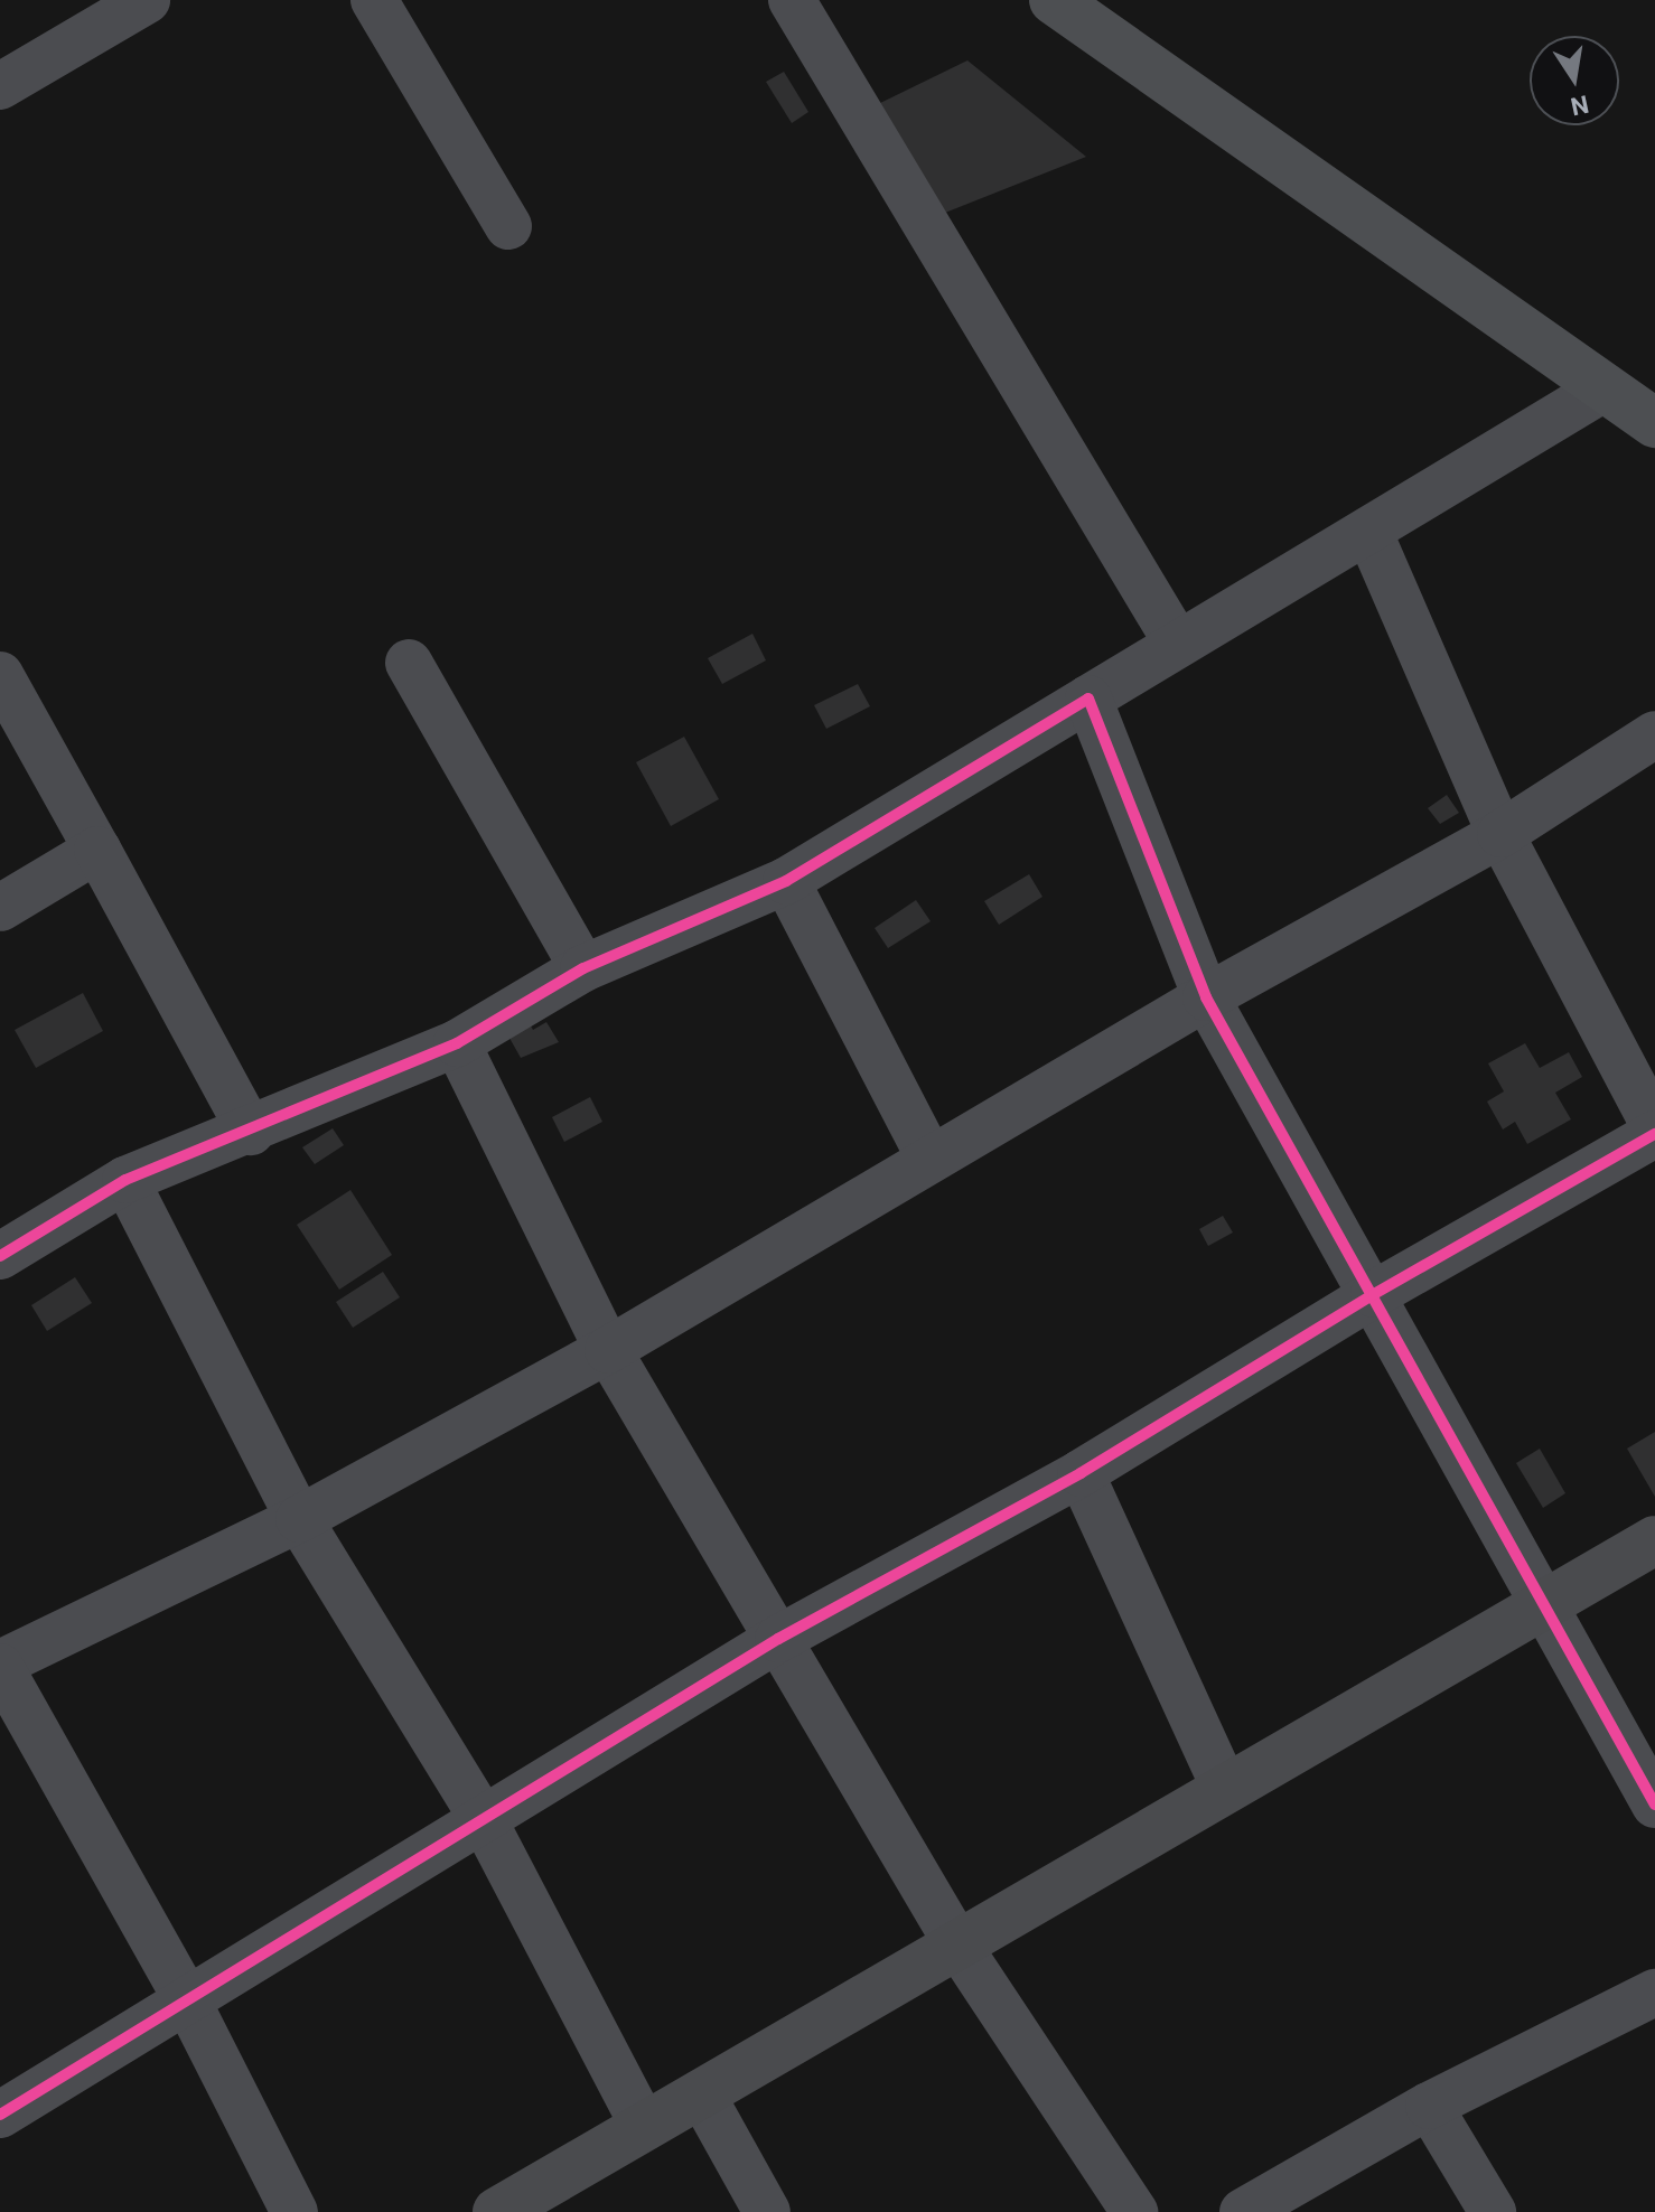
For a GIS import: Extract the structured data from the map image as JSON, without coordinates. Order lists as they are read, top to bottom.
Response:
{
  "north": "bottom"
}
